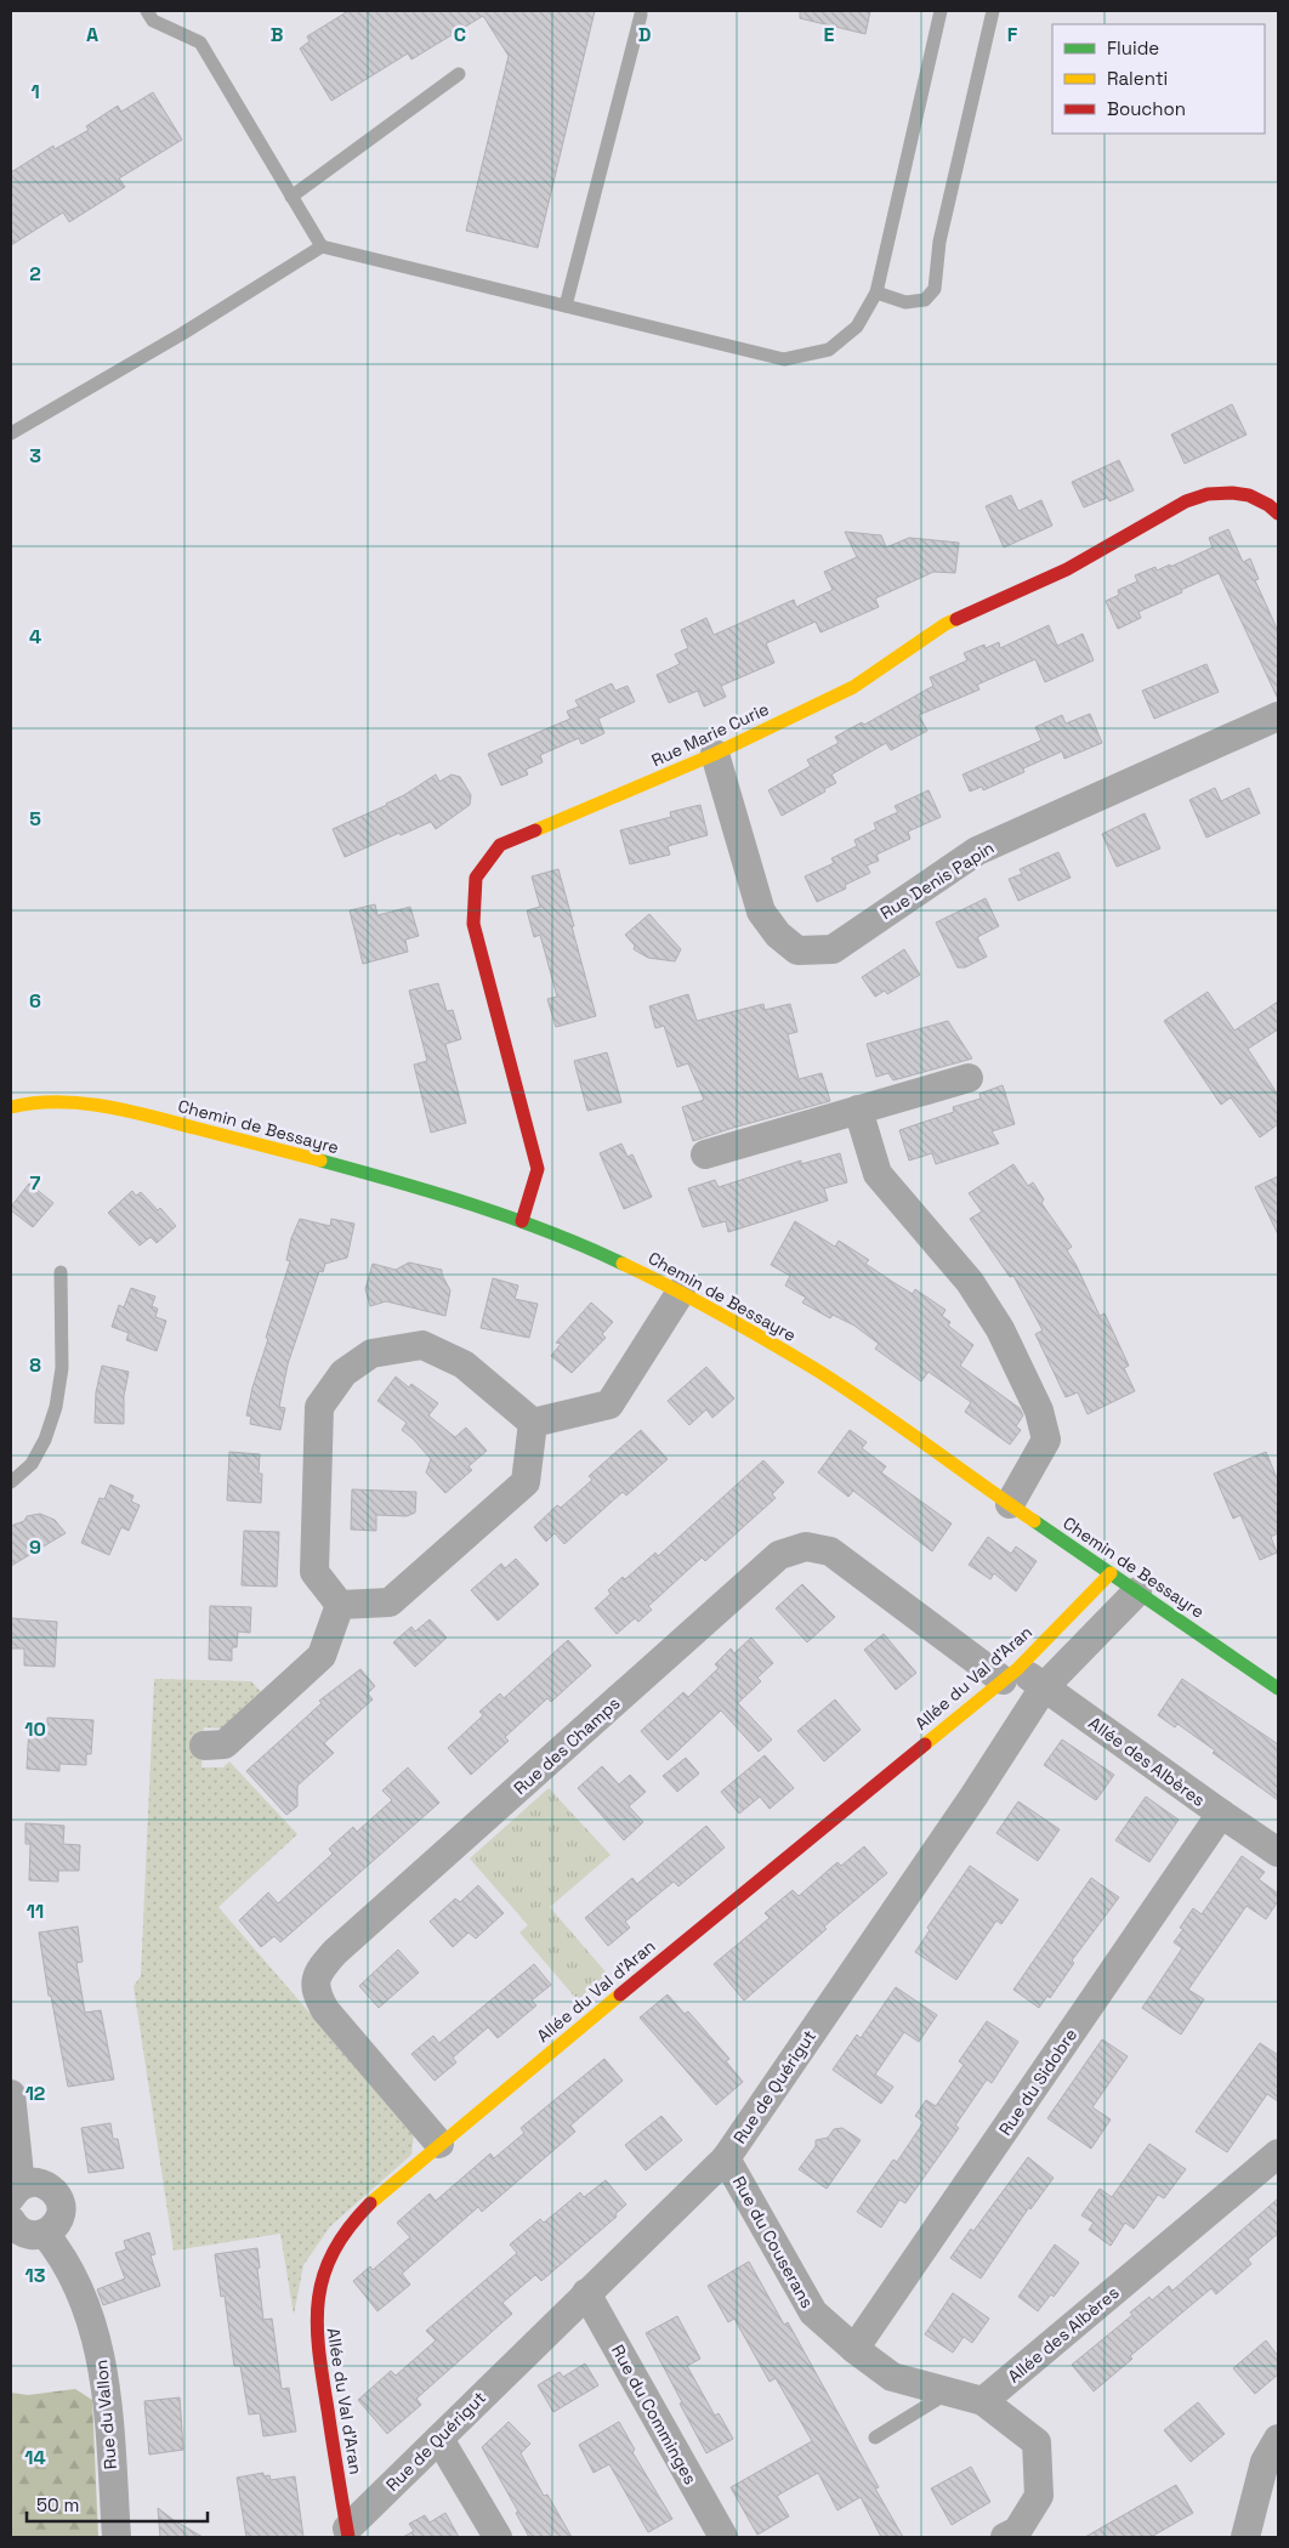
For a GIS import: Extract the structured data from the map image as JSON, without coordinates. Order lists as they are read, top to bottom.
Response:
{
  "streets": {
    "street": [
      "Rue Marie Curie",
      "Rue Denis Papin",
      "Chemin de Bessayre",
      "Allée du Val d'Aran",
      "Rue des Champs",
      "Allée des Albères",
      "Rue du Sidobre",
      "Rue de Quérigut",
      "Rue du Couserans",
      "Rue du Vallon",
      "Rue du Comminges"
    ]
  },
  "crossings": [
    ["Rue Marie Curie", "Rue Denis Papin"],
    ["Rue Marie Curie", "Chemin de Bessayre"],
    ["Chemin de Bessayre", "Allée du Val d'Aran"],
    ["Chemin de Bessayre", "Rue de Quérigut"],
    ["Allée du Val d'Aran", "Rue des Champs"],
    ["Allée du Val d'Aran", "Allée des Albères"],
    ["Allée du Val d'Aran", "Rue de Quérigut"],
    ["Rue des Champs", "Allée des Albères"],
    ["Allée des Albères", "Rue du Sidobre"],
    ["Allée des Albères", "Rue de Quérigut"],
    ["Allée des Albères", "Rue du Couserans"],
    ["Rue du Sidobre", "Rue du Couserans"],
    ["Rue de Quérigut", "Rue du Couserans"],
    ["Rue de Quérigut", "Rue du Comminges"]
  ],
  "legend": ["Fluide", "Ralenti", "Bouchon"],
  "scale_bar": "50 m",
  "grid": {
    "columns": [
      "A",
      "B",
      "C",
      "D",
      "E",
      "F"
    ],
    "rows": [
      "1",
      "2",
      "3",
      "4",
      "5",
      "6",
      "7",
      "8",
      "9",
      "10",
      "11",
      "12",
      "13",
      "14"
    ]
  }
}
